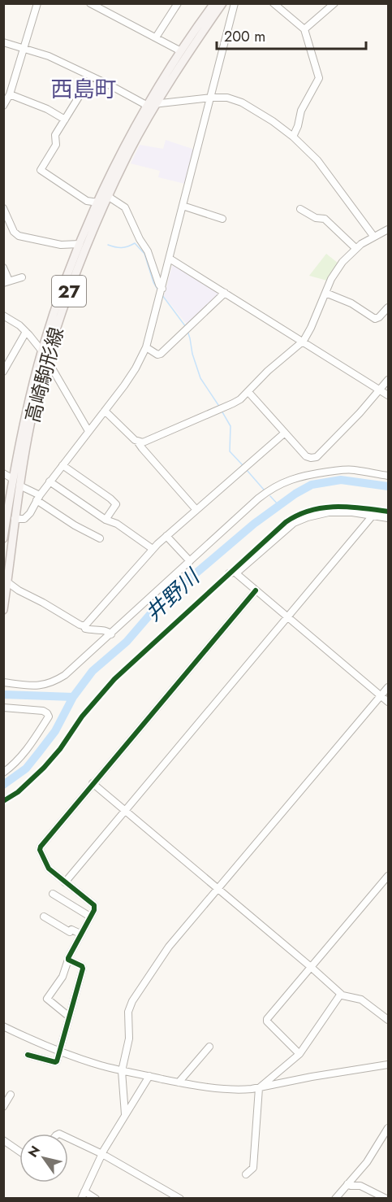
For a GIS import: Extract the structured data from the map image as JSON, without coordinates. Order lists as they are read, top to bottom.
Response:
{
  "streets": {
    "main road": ["27", "高崎駒形線"]
  },
  "districts": ["西島町"],
  "water": ["井野川"],
  "scale_bar": "200 m",
  "north": "top left"
}
